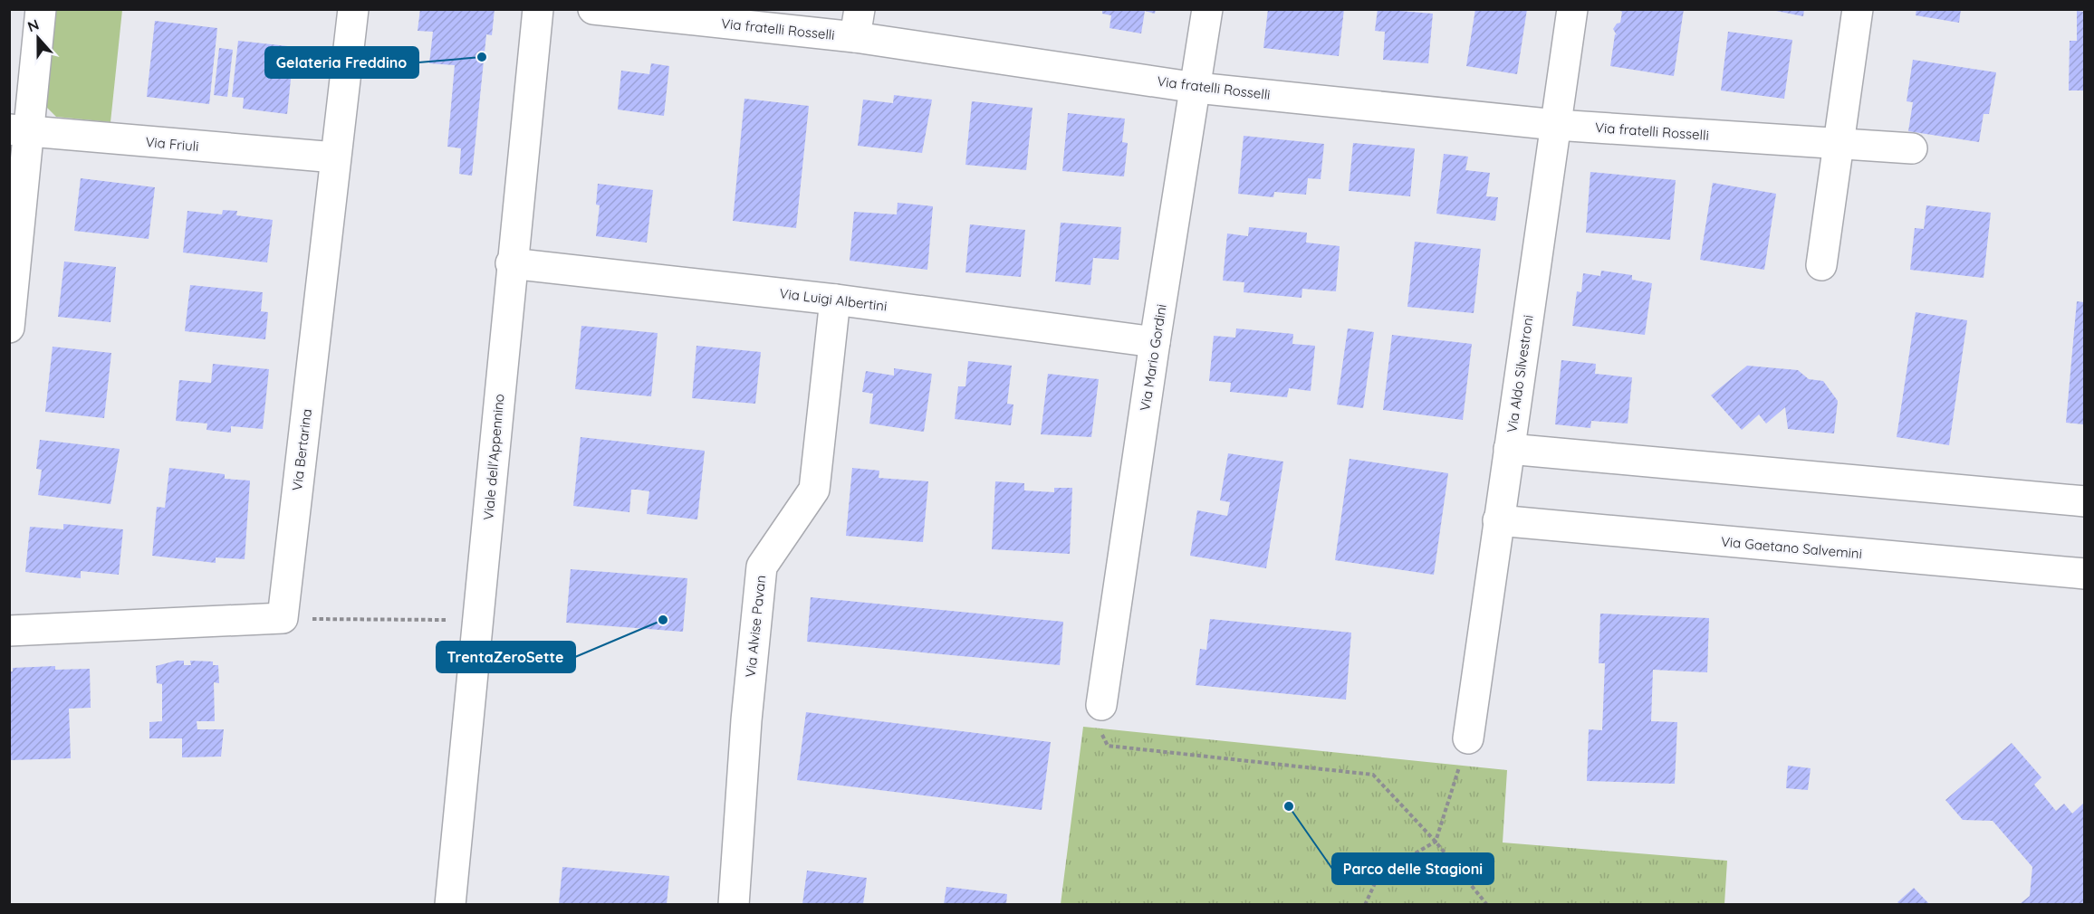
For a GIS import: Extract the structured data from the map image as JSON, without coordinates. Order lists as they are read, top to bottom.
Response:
{
  "streets": {
    "street": [
      "Via fratelli Rosselli",
      "Via Friuli",
      "Via Luigi Albertini",
      "Via Mario Gordini",
      "Via Aldo Silvestroni",
      "Via Bertarina",
      "Viale dell'Appennino",
      "Via Gaetano Salvemini",
      "Via Alvise Pavan"
    ]
  },
  "crossings": [
    ["Via fratelli Rosselli", "Via Mario Gordini"],
    ["Via fratelli Rosselli", "Via Aldo Silvestroni"],
    ["Via Friuli", "Via Bertarina"],
    ["Via Luigi Albertini", "Via Mario Gordini"],
    ["Via Luigi Albertini", "Viale dell'Appennino"],
    ["Via Luigi Albertini", "Via Alvise Pavan"],
    ["Via Aldo Silvestroni", "Via Gaetano Salvemini"]
  ],
  "places": ["Gelateria Freddino", "TrentaZeroSette", "Parco delle Stagioni"],
  "north": "top"
}
